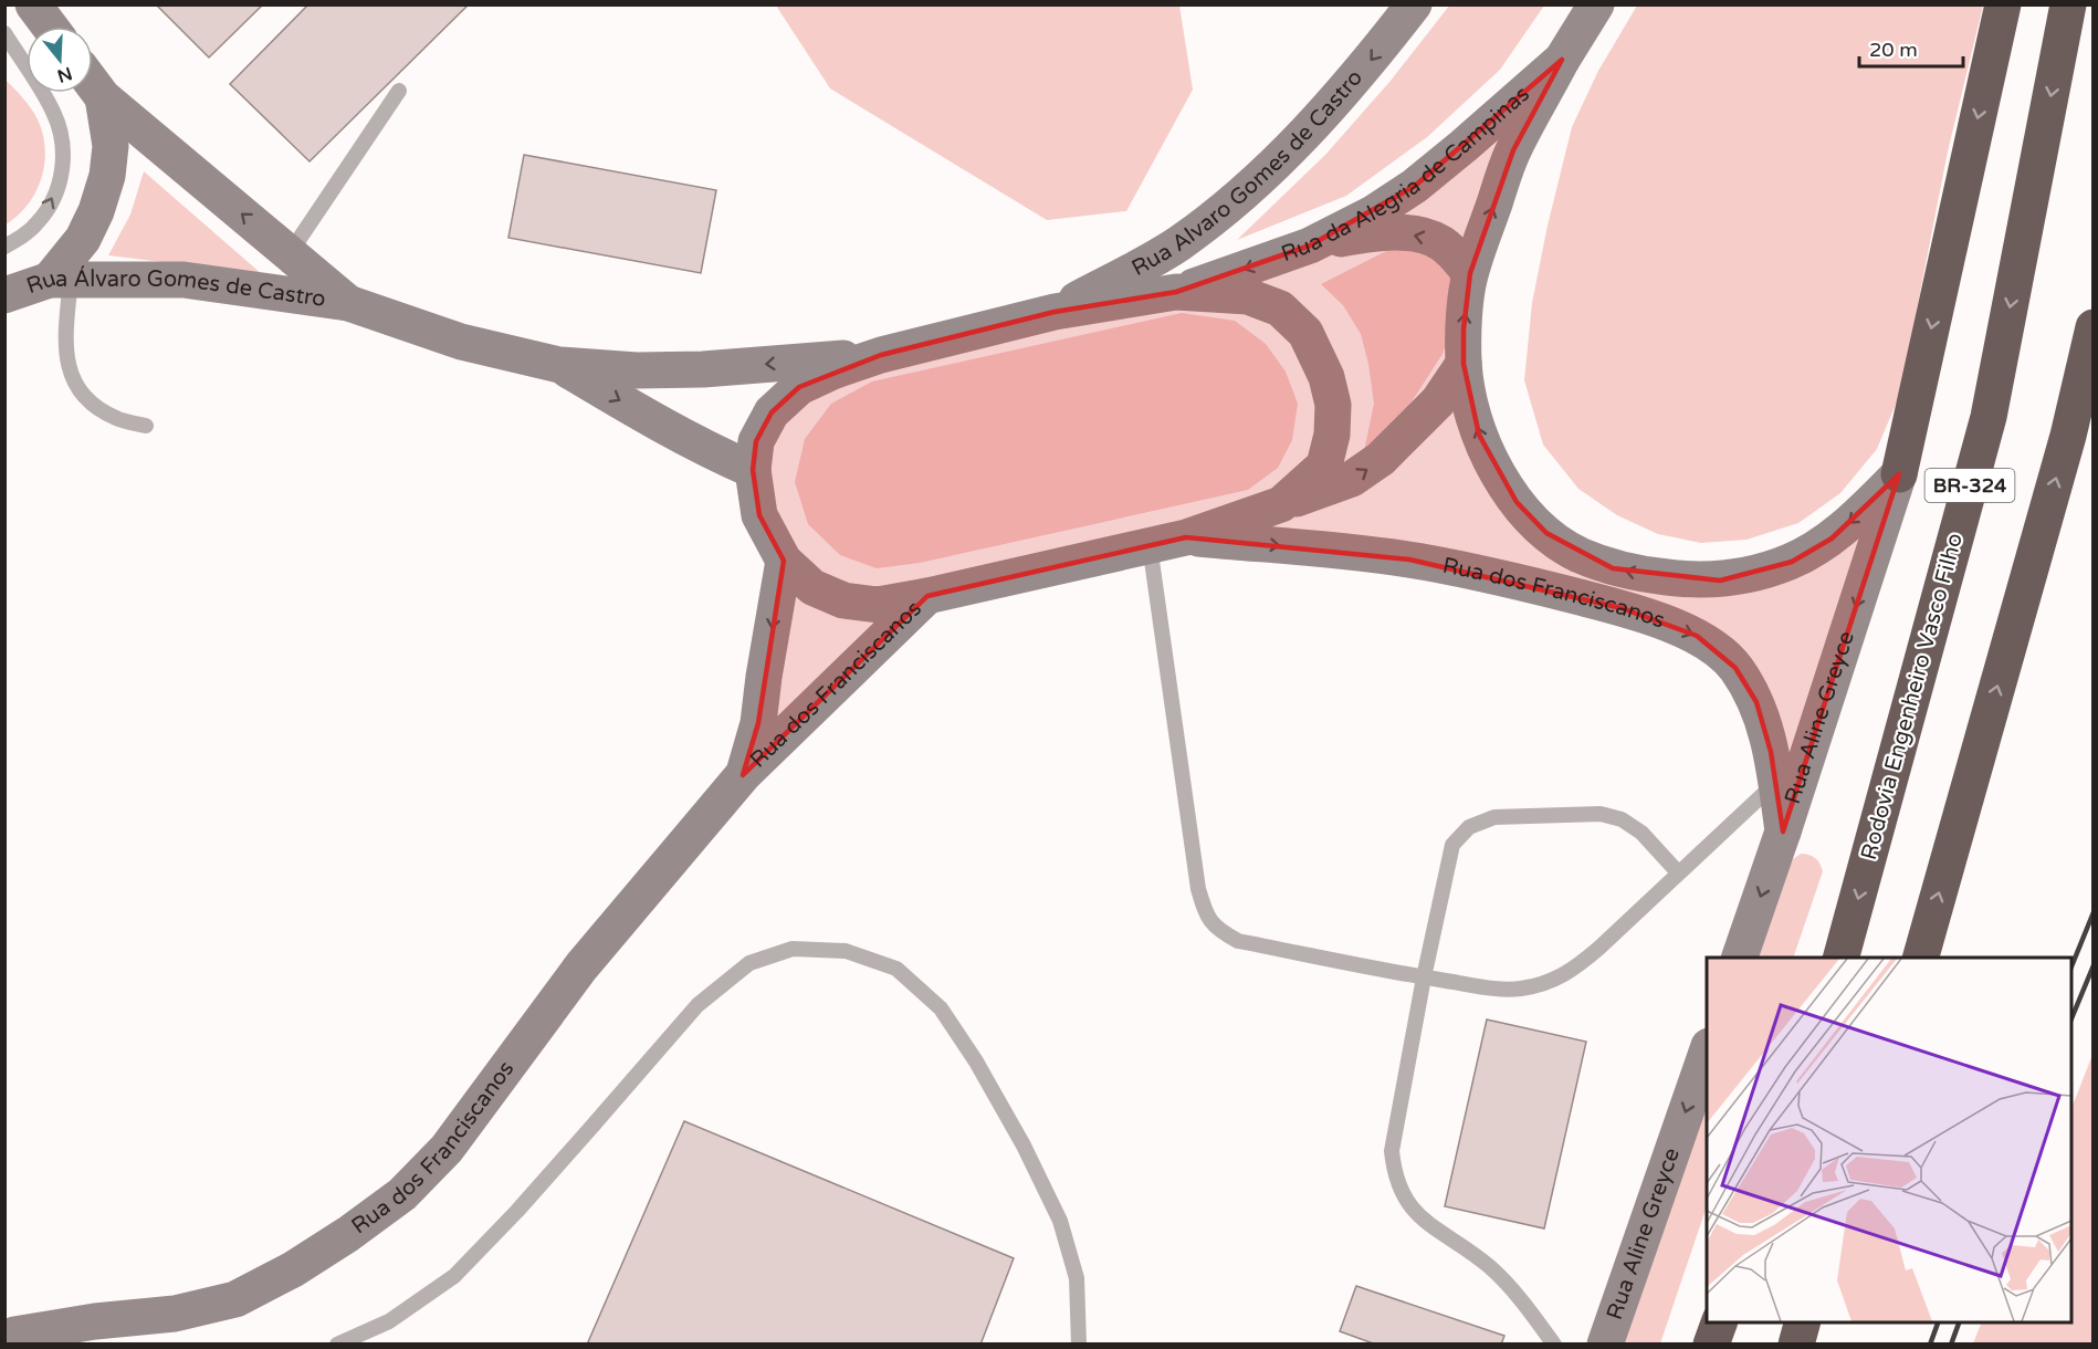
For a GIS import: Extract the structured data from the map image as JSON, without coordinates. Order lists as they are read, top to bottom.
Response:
{
  "streets": {
    "highway": ["BR-324", "Rodovia Engenheiro Vasco Filho"],
    "main road": [
      "Rua Alvaro Gomes de Castro",
      "Rua da Alegria de Campinas",
      "Rua Álvaro Gomes de Castro",
      "Rua dos Franciscanos",
      "Rua Aline Greyce"
    ]
  },
  "crossings": [
    ["Rua dos Franciscanos", "Rua Aline Greyce"]
  ],
  "one_way": ["Rua Aline Greyce"],
  "scale_bar": "20 m",
  "north": "bottom"
}
